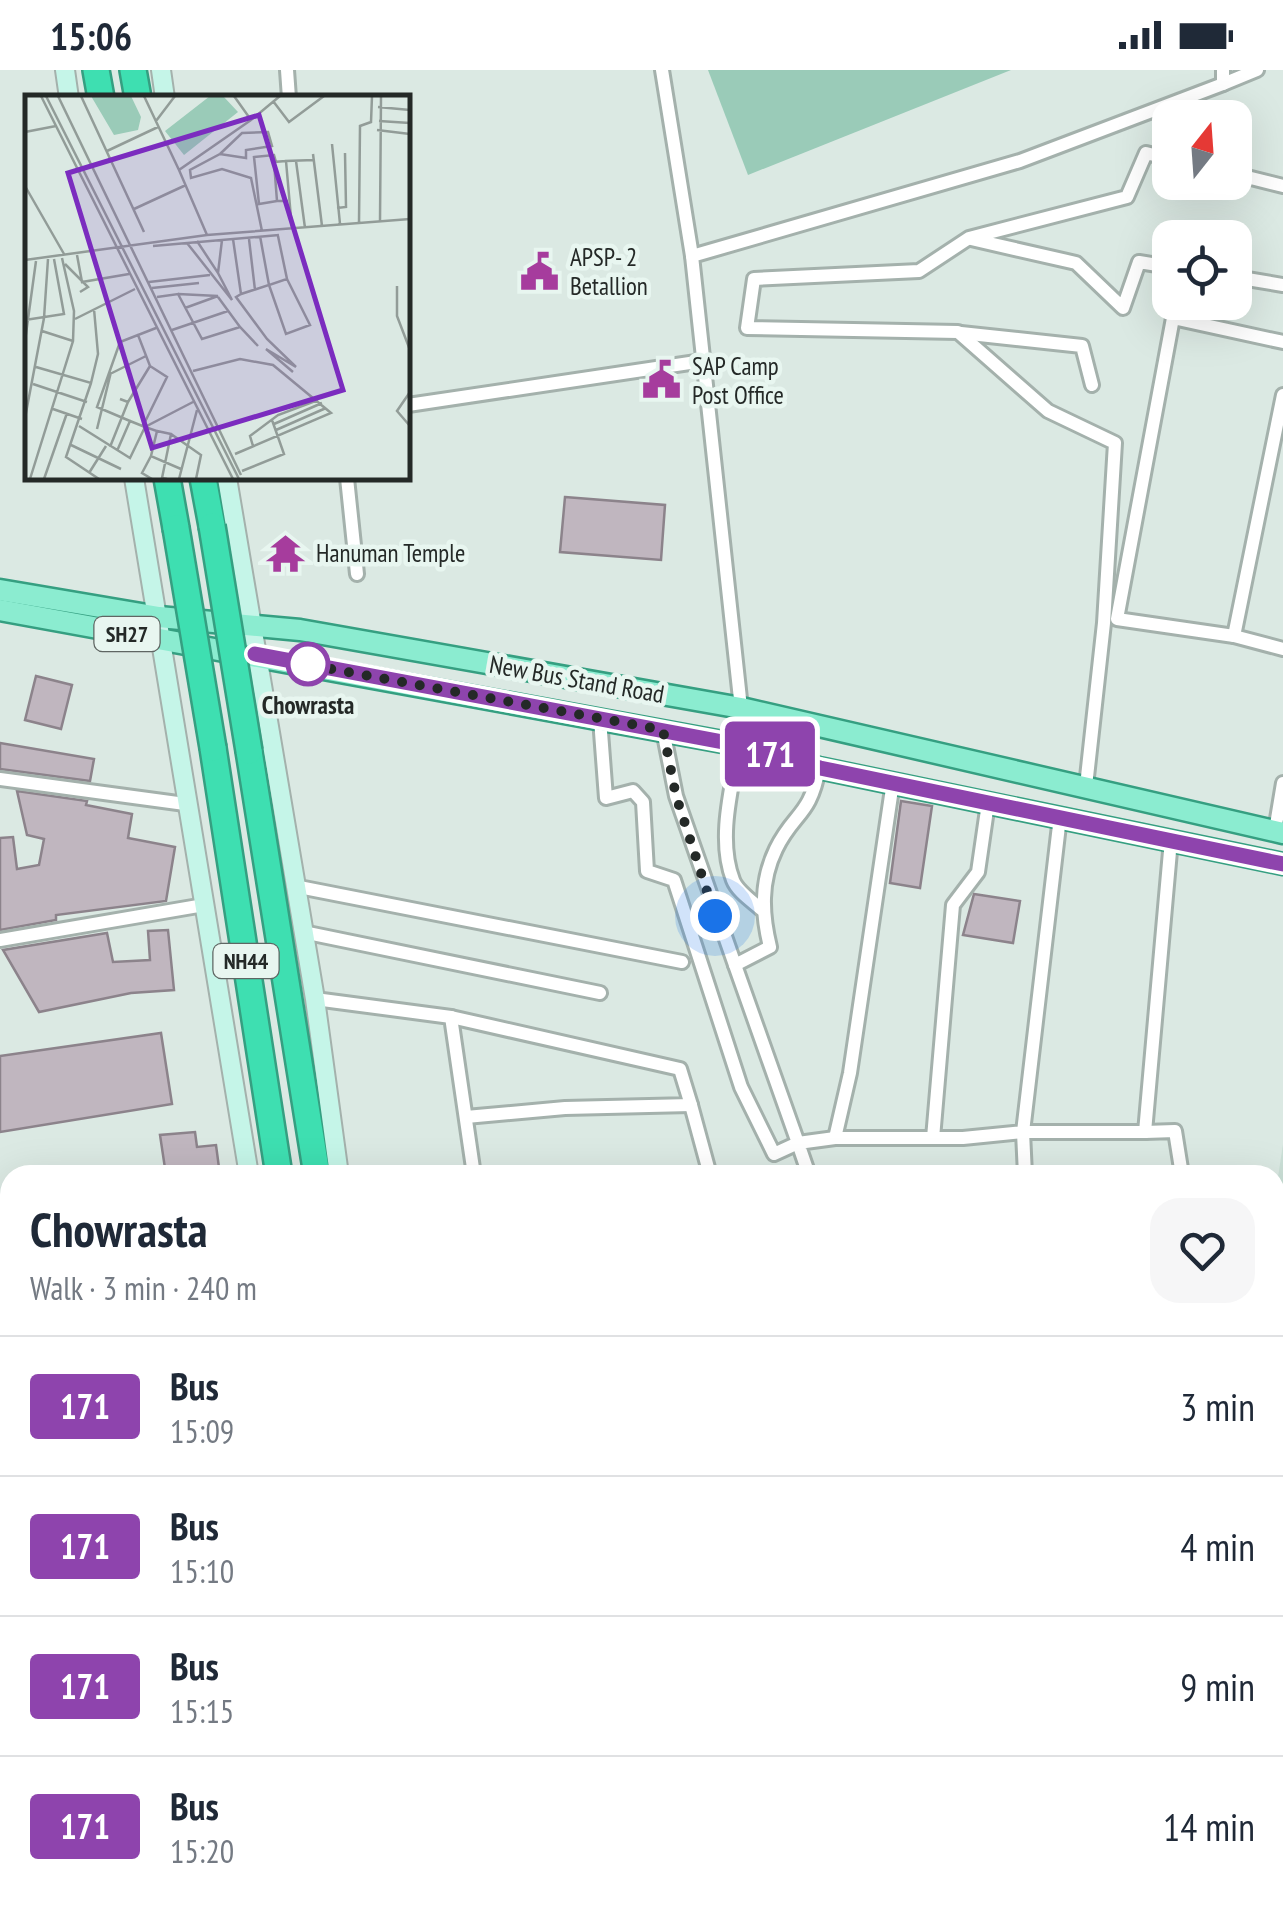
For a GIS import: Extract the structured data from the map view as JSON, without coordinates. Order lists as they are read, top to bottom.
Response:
{
  "streets": {
    "highway": ["NH44"],
    "main road": ["SH27", "New Bus Stand Road"]
  },
  "crossings": [
    ["SH27", "New Bus Stand Road"]
  ],
  "places": {
    "public building": ["APSP- 2 Betallion", "SAP Camp Post Office"],
    "temple": ["Hanuman Temple"],
    "other": ["Chowrasta"]
  },
  "lines": ["bus line 171"],
  "north": "top",
  "page": {
    "status": "15:06",
    "on_map": "171",
    "heading": ["Chowrasta", "Walk · 3 min · 240 m"],
    "list": [
      {
        "mark": "171",
        "name": "Bus",
        "note": "15:09",
        "value": "3 min"
      },
      {
        "mark": "171",
        "name": "Bus",
        "note": "15:10",
        "value": "4 min"
      },
      {
        "mark": "171",
        "name": "Bus",
        "note": "15:15",
        "value": "9 min"
      },
      {
        "mark": "171",
        "name": "Bus",
        "note": "15:20",
        "value": "14 min"
      }
    ]
  }
}
